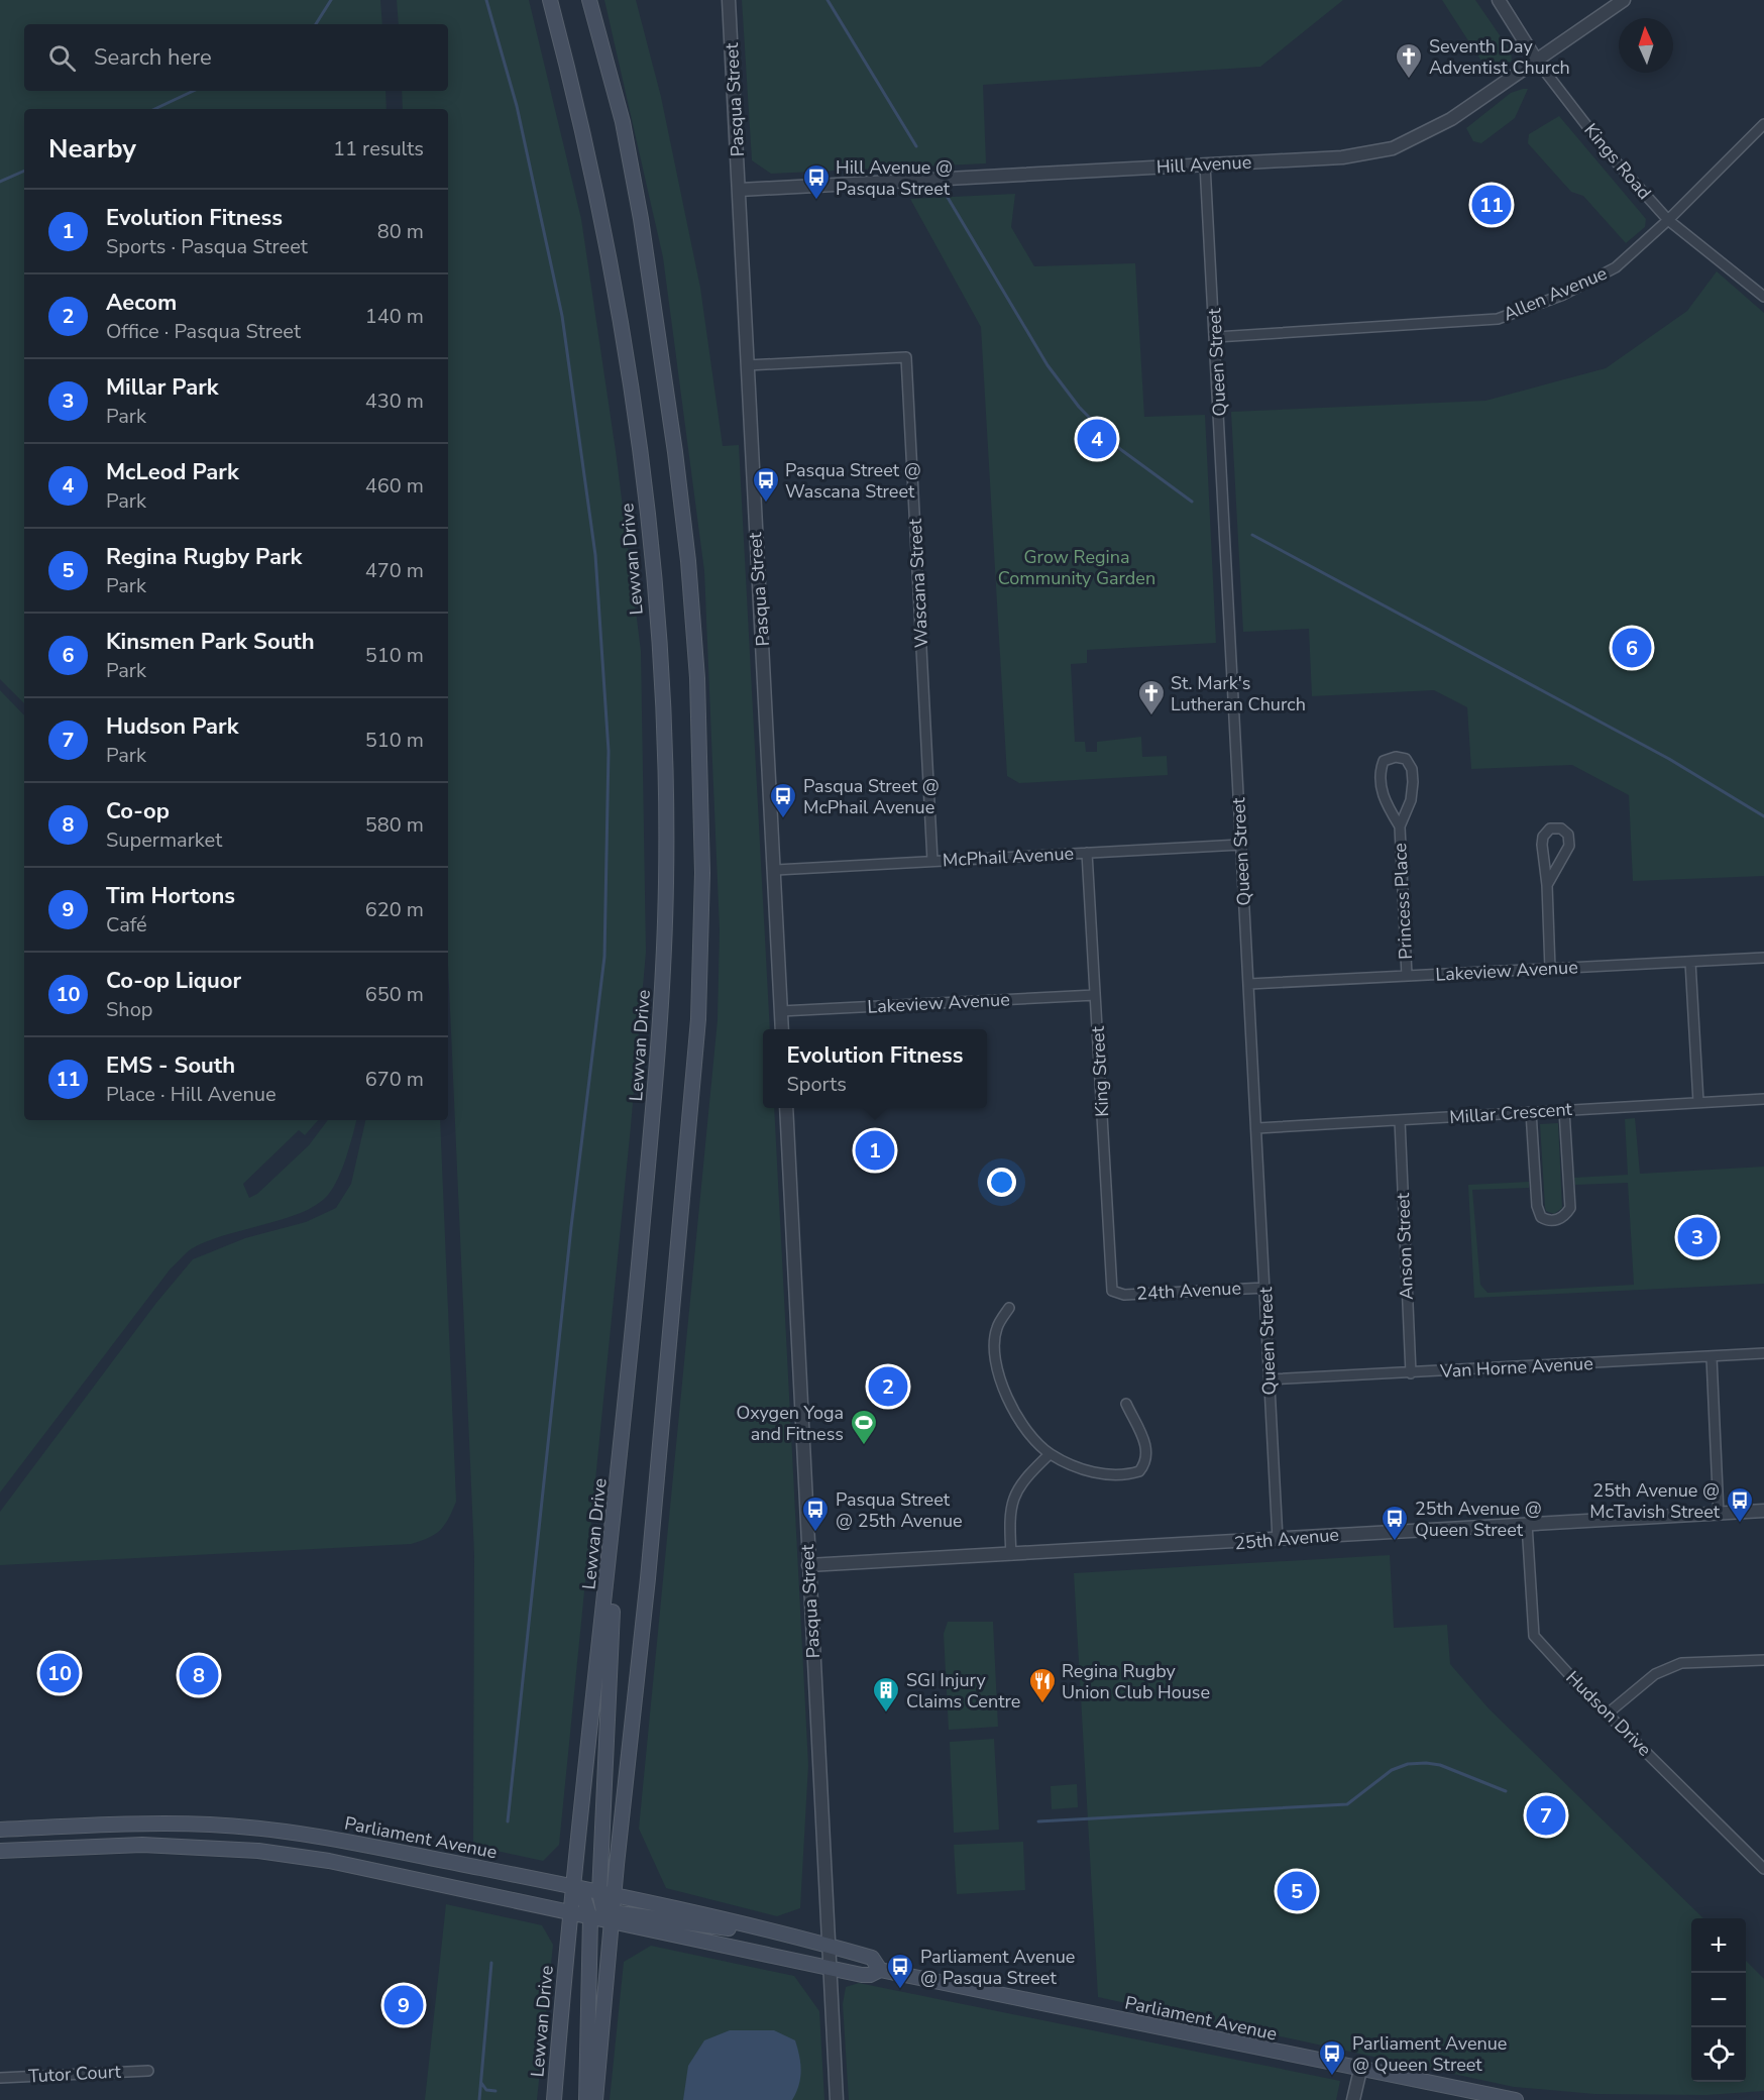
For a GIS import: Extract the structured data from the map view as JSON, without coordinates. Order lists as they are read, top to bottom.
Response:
{
  "streets": {
    "main road": ["Lewvan Drive", "Parliament Avenue"],
    "street": [
      "Pasqua Street",
      "Kings Road",
      "Hill Avenue",
      "Allen Avenue",
      "Queen Street",
      "Wascana Street",
      "McPhail Avenue",
      "Princess Place",
      "Lakeview Avenue",
      "King Street",
      "Millar Crescent",
      "Anson Street",
      "24th Avenue",
      "Van Horne Avenue",
      "25th Avenue",
      "Hudson Drive",
      "Tutor Court"
    ]
  },
  "crossings": [
    ["Pasqua Street", "Hill Avenue"],
    ["Pasqua Street", "Wascana Street"],
    ["Pasqua Street", "McPhail Avenue"],
    ["Pasqua Street", "Lakeview Avenue"],
    ["Pasqua Street", "25th Avenue"],
    ["Pasqua Street", "Parliament Avenue"],
    ["Kings Road", "Hill Avenue"],
    ["Kings Road", "Allen Avenue"],
    ["Hill Avenue", "Queen Street"],
    ["Allen Avenue", "Queen Street"],
    ["Queen Street", "McPhail Avenue"],
    ["Queen Street", "Lakeview Avenue"],
    ["Queen Street", "Millar Crescent"],
    ["Queen Street", "24th Avenue"],
    ["Queen Street", "Van Horne Avenue"],
    ["Queen Street", "25th Avenue"],
    ["Lewvan Drive", "Parliament Avenue"],
    ["Wascana Street", "McPhail Avenue"],
    ["McPhail Avenue", "King Street"],
    ["Princess Place", "Lakeview Avenue"],
    ["Lakeview Avenue", "King Street"],
    ["King Street", "24th Avenue"],
    ["Millar Crescent", "Anson Street"],
    ["Anson Street", "Van Horne Avenue"],
    ["25th Avenue", "Hudson Drive"]
  ],
  "parks": ["Grow Regina Community Garden"],
  "places": {
    "church": ["Seventh Day Adventist Church", "St. Mark's Lutheran Church"],
    "bus stop": [
      "Hill Avenue @ Pasqua Street",
      "Pasqua Street @ Wascana Street",
      "Pasqua Street @ McPhail Avenue",
      "25th Avenue @ McTavish Street",
      "Pasqua Street @ 25th Avenue",
      "25th Avenue @ Queen Street",
      "Parliament Avenue @ Pasqua Street",
      "Parliament Avenue @ Queen Street"
    ],
    "sports": ["Oxygen Yoga and Fitness"],
    "restaurant": ["Regina Rugby Union Club House"],
    "building": ["SGI Injury Claims Centre"]
  },
  "north": "top",
  "page": {
    "search": "Search here",
    "heading": ["Nearby", "11 results"],
    "pins": [
      "11",
      "4",
      "6",
      "1",
      "3",
      "2",
      "10",
      "8",
      "7",
      "5",
      "9"
    ],
    "list": [
      {
        "mark": "1",
        "name": "Evolution Fitness",
        "note": "Sports · Pasqua Street",
        "value": "80 m"
      },
      {
        "mark": "2",
        "name": "Aecom",
        "note": "Office · Pasqua Street",
        "value": "140 m"
      },
      {
        "mark": "3",
        "name": "Millar Park",
        "note": "Park",
        "value": "430 m"
      },
      {
        "mark": "4",
        "name": "McLeod Park",
        "note": "Park",
        "value": "460 m"
      },
      {
        "mark": "5",
        "name": "Regina Rugby Park",
        "note": "Park",
        "value": "470 m"
      },
      {
        "mark": "6",
        "name": "Kinsmen Park South",
        "note": "Park",
        "value": "510 m"
      },
      {
        "mark": "7",
        "name": "Hudson Park",
        "note": "Park",
        "value": "510 m"
      },
      {
        "mark": "8",
        "name": "Co-op",
        "note": "Supermarket",
        "value": "580 m"
      },
      {
        "mark": "9",
        "name": "Tim Hortons",
        "note": "Café",
        "value": "620 m"
      },
      {
        "mark": "10",
        "name": "Co-op Liquor",
        "note": "Shop",
        "value": "650 m"
      },
      {
        "mark": "11",
        "name": "EMS - South",
        "note": "Place · Hill Avenue",
        "value": "670 m"
      }
    ],
    "popup": ["Evolution Fitness", "Sports"],
    "map_buttons": ["+", "−"]
  }
}
